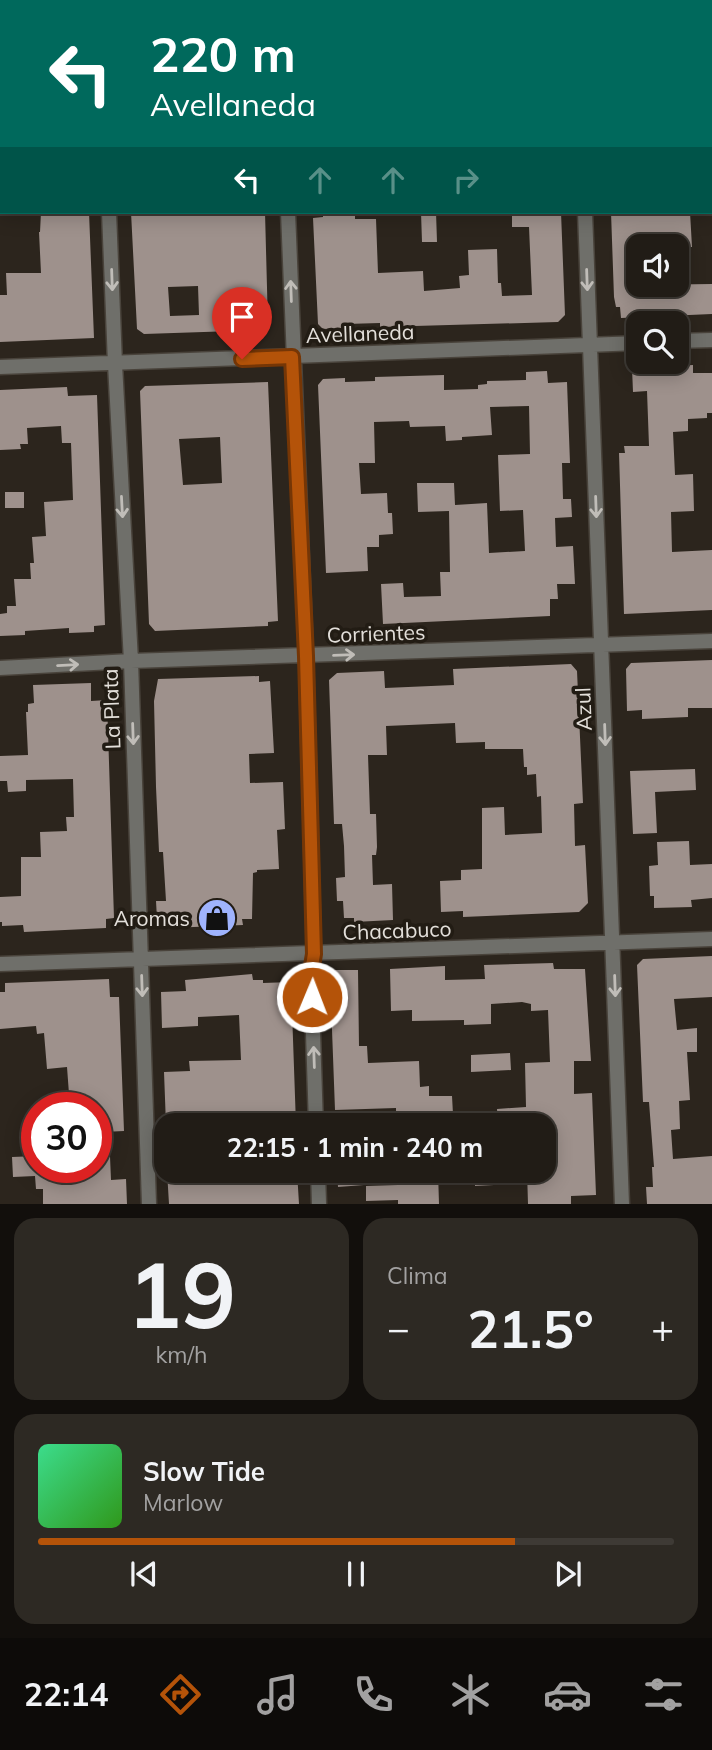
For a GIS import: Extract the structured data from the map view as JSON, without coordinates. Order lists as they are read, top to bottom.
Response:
{
  "streets": {
    "street": [
      "Avellaneda",
      "Corrientes",
      "La Plata",
      "Azul",
      "Chacabuco"
    ]
  },
  "crossings": [
    ["Avellaneda", "La Plata"],
    ["Avellaneda", "Azul"],
    ["Corrientes", "La Plata"],
    ["Corrientes", "Azul"],
    ["La Plata", "Chacabuco"],
    ["Azul", "Chacabuco"]
  ],
  "one_way": ["Corrientes", "La Plata", "Azul"],
  "places": {
    "shop": ["Aromas"]
  },
  "page": {
    "turn": ["220 m", "Avellaneda"],
    "limit": "30",
    "trip": "22:15 · 1 min · 240 m",
    "tile": [
      ["19", "km/h"],
      "Clima"
    ],
    "heat": ["−", "21.5°", "+"],
    "song": ["Slow Tide", "Marlow"],
    "tabs": "22:14"
  }
}
